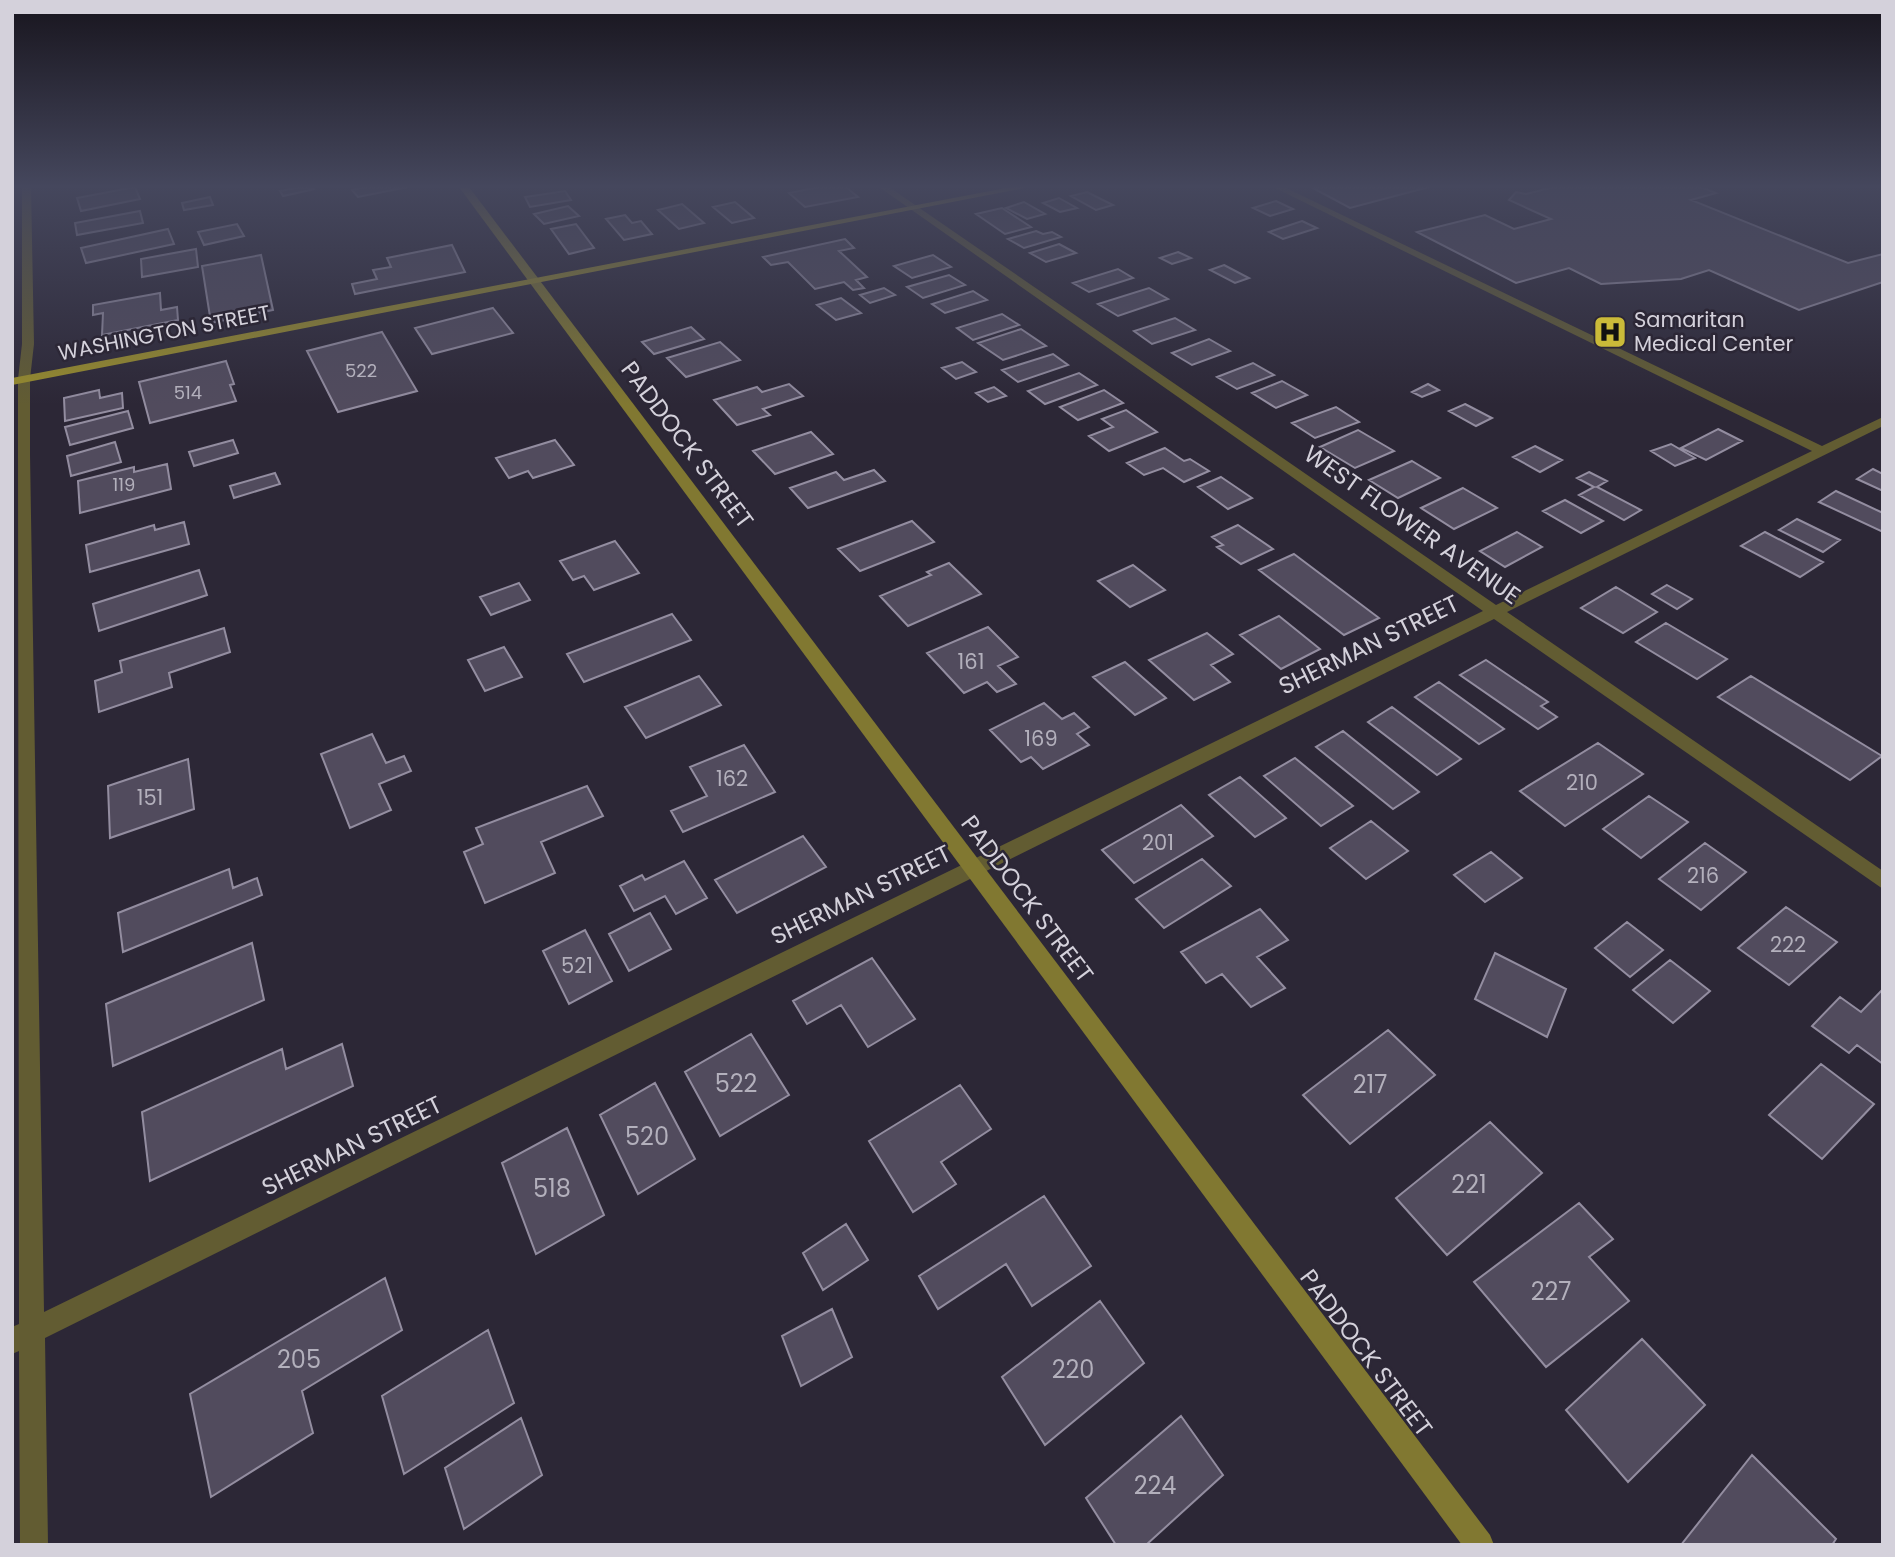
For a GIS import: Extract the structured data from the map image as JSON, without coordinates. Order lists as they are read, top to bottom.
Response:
{
  "streets": {
    "main road": ["WASHINGTON STREET", "PADDOCK STREET"],
    "street": ["WEST FLOWER AVENUE", "SHERMAN STREET"]
  },
  "crossings": [
    ["WASHINGTON STREET", "PADDOCK STREET"],
    ["PADDOCK STREET", "SHERMAN STREET"],
    ["WEST FLOWER AVENUE", "SHERMAN STREET"]
  ],
  "places": {
    "hospital": ["Samaritan Medical Center"]
  },
  "house_numbers": [
    "522",
    "514",
    "119",
    "161",
    "169",
    "162",
    "210",
    "151",
    "201",
    "216",
    "222",
    "521",
    "522",
    "217",
    "520",
    "221",
    "518",
    "227",
    "205",
    "220",
    "224"
  ]
}
